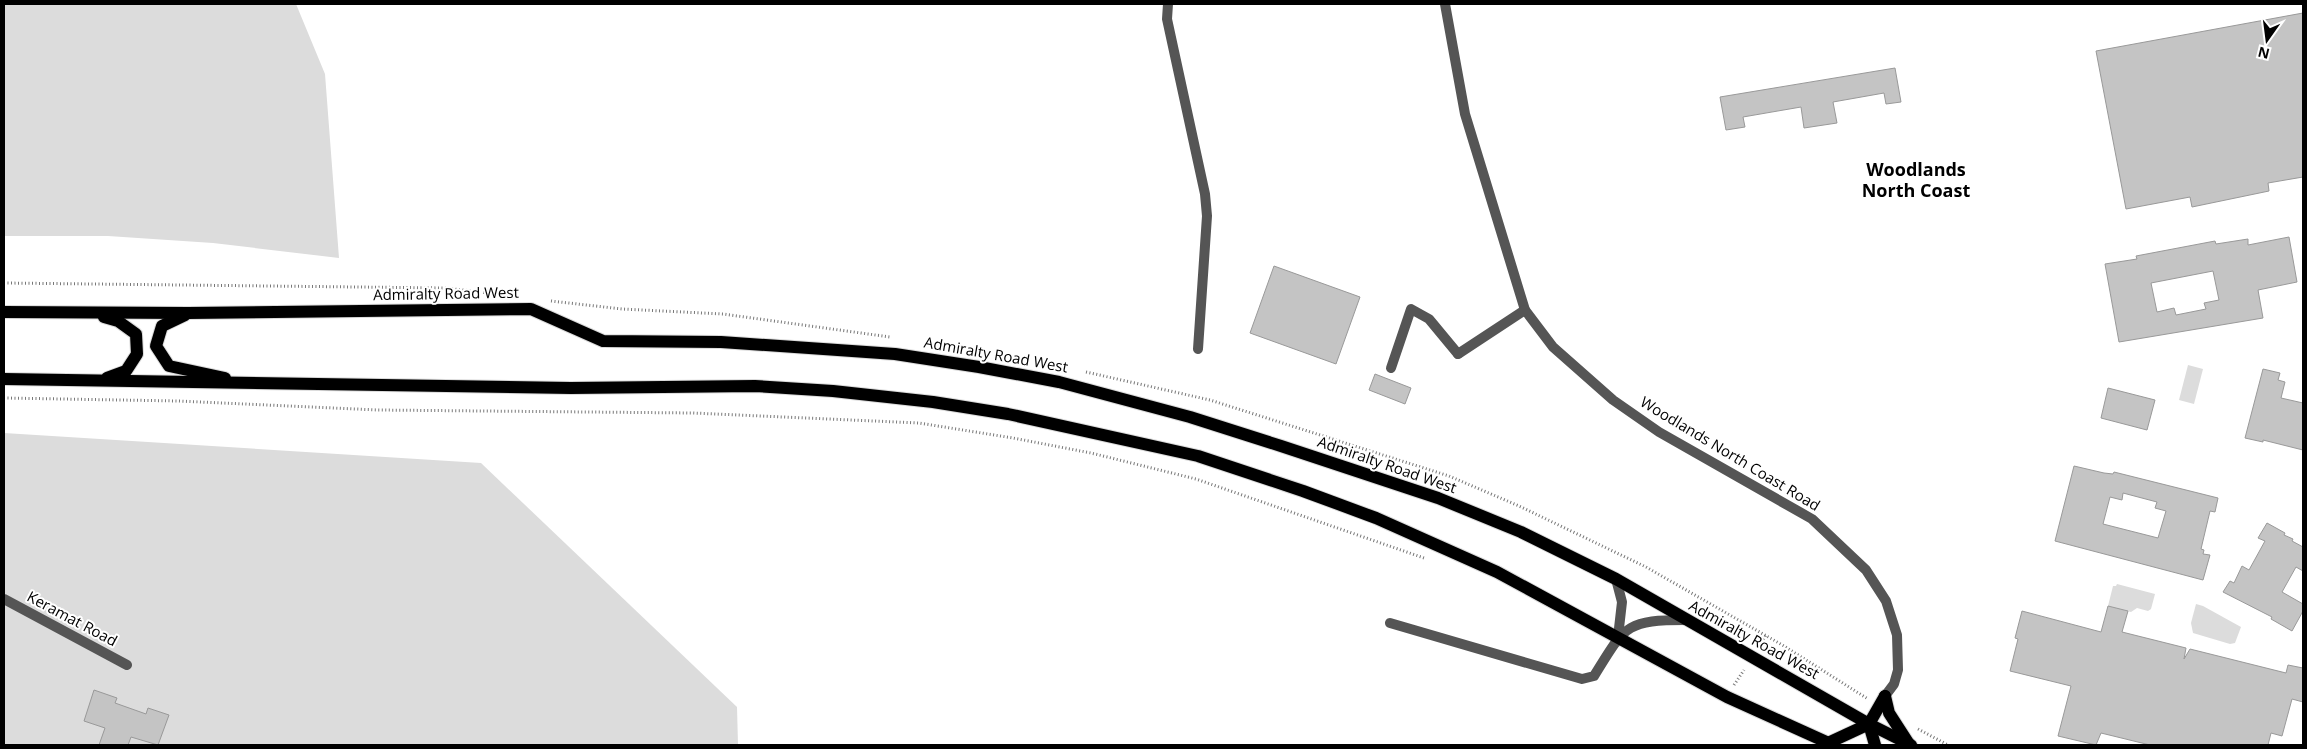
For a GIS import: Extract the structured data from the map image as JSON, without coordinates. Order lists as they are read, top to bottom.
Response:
{
  "streets": {
    "main road": ["Admiralty Road West"],
    "street": ["Woodlands North Coast Road", "Keramat Road"]
  },
  "districts": ["Woodlands North Coast"],
  "north": "bottom"
}
